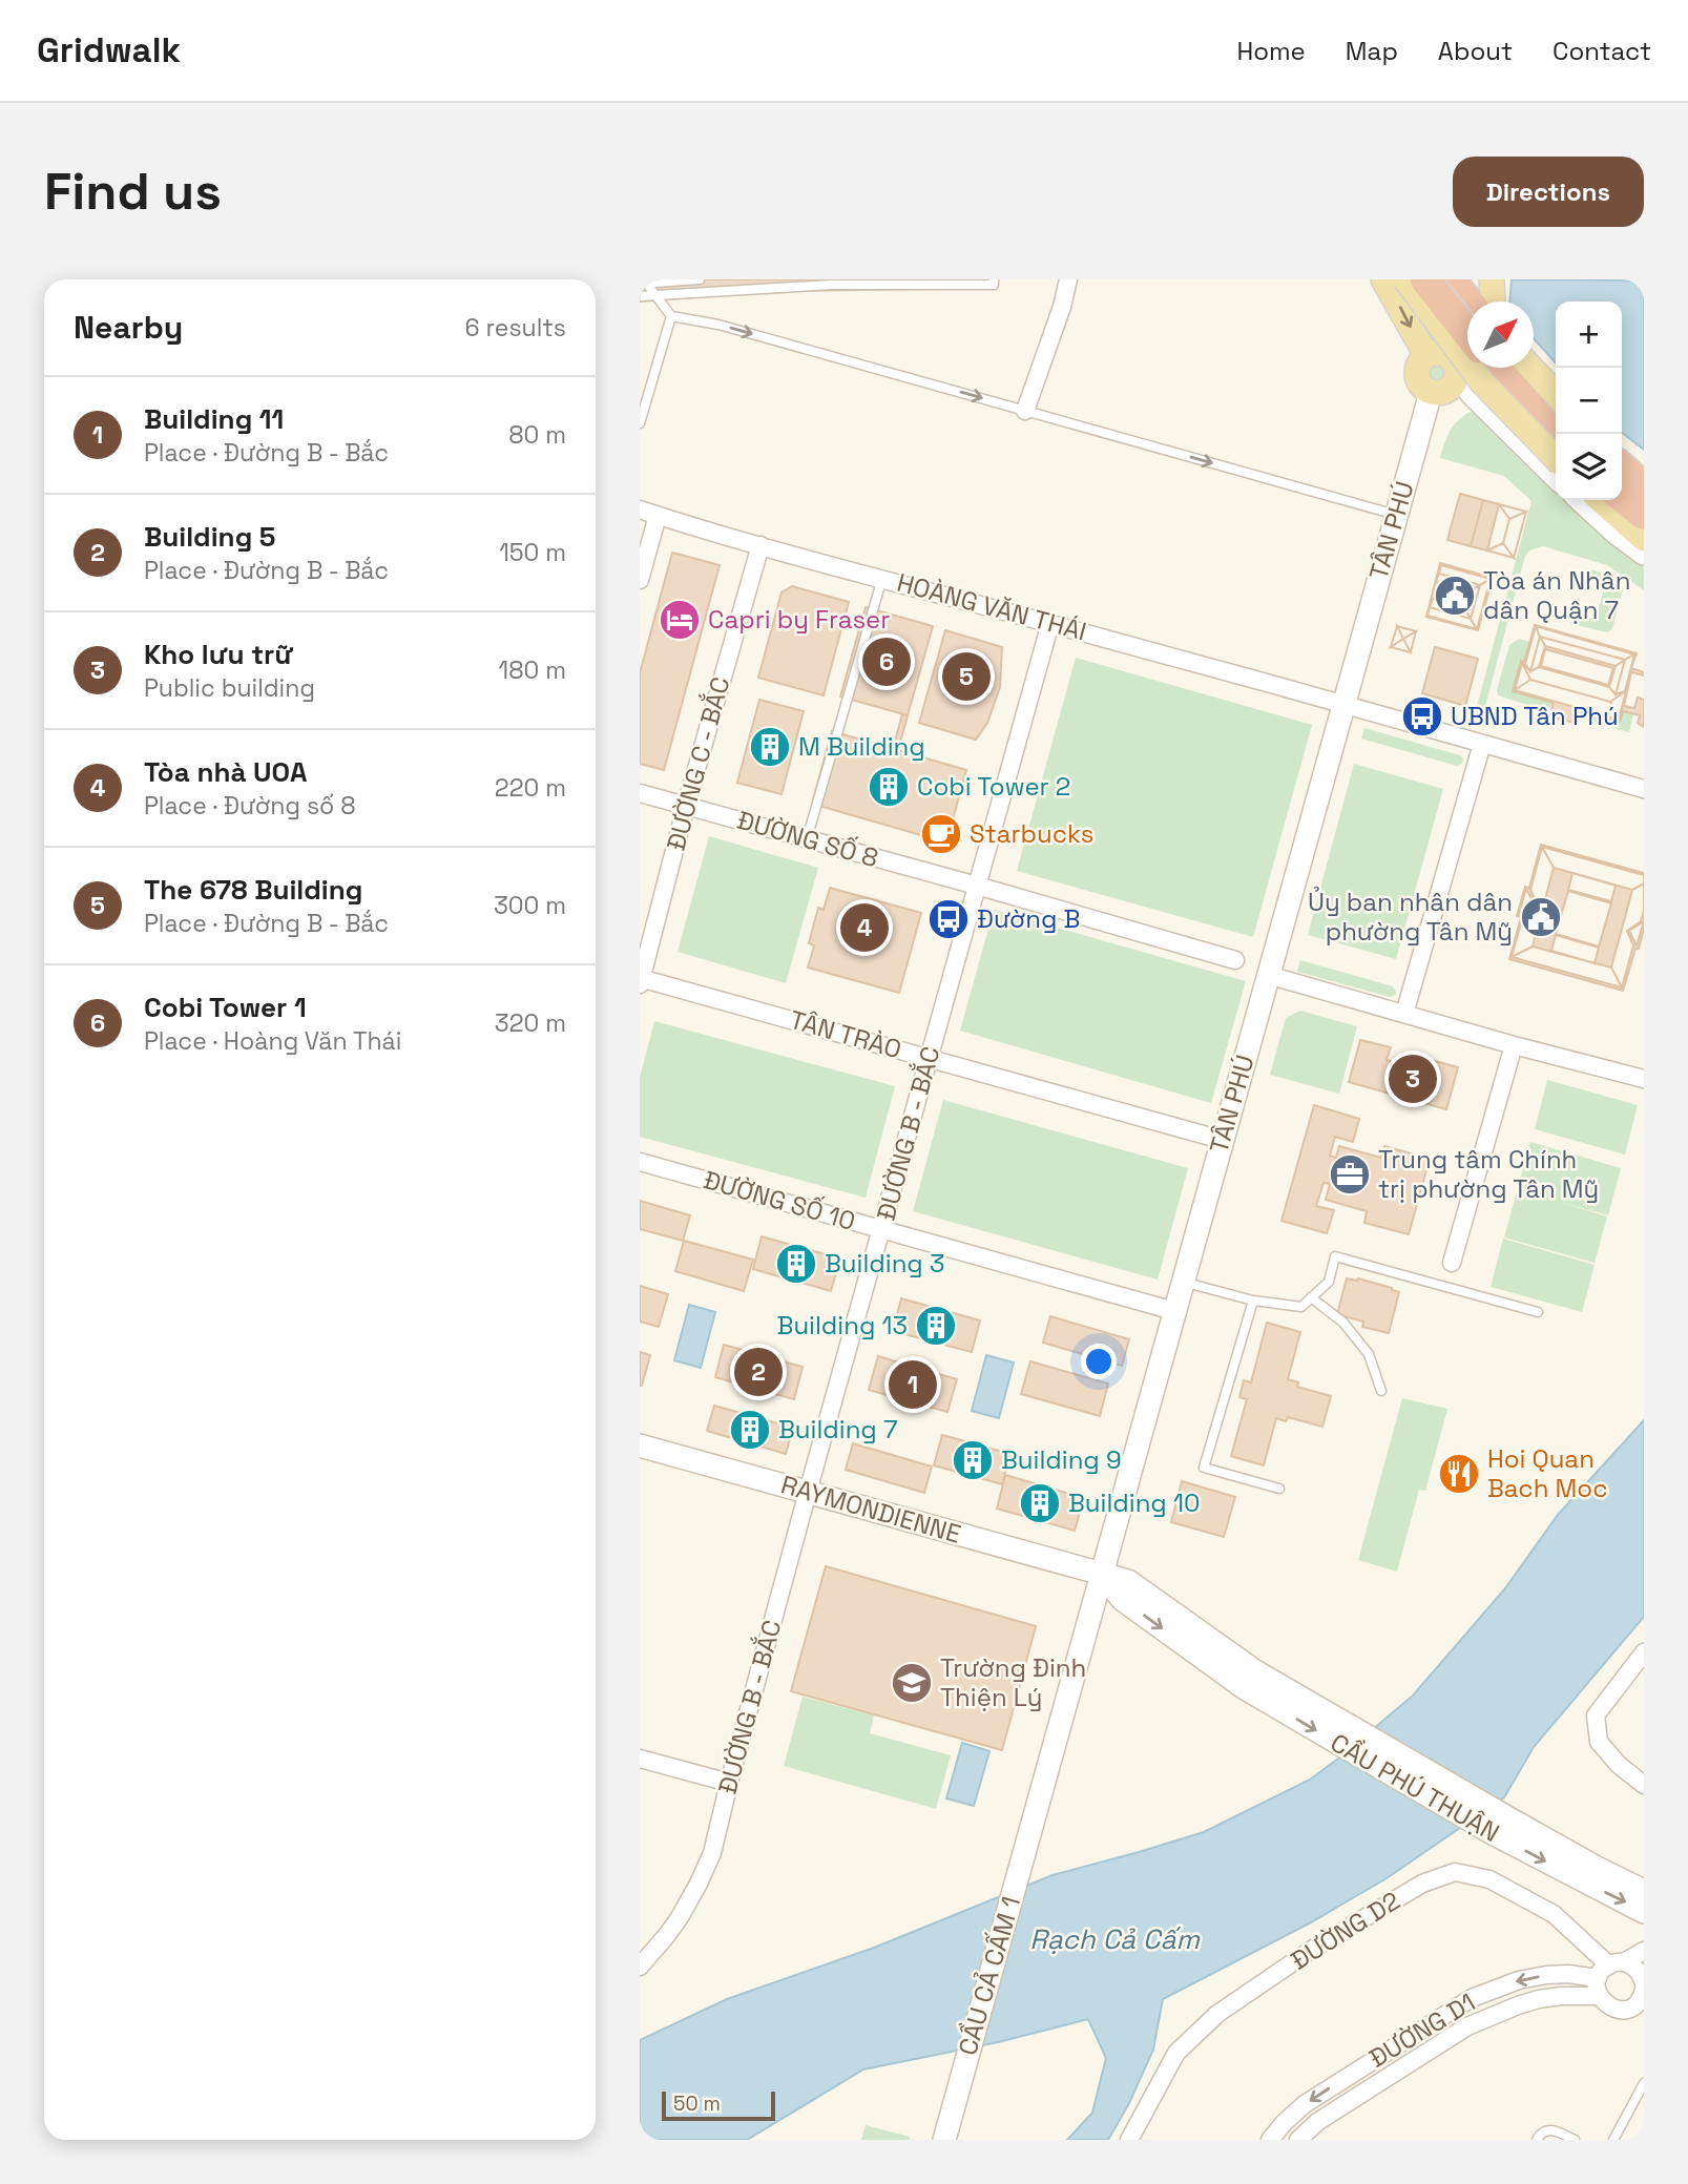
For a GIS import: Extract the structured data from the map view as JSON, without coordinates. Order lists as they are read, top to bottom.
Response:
{
  "streets": {
    "street": [
      "TÂN PHÚ",
      "HOÀNG VĂN THÁI",
      "ĐƯỜNG C - BẮC",
      "ĐƯỜNG SỐ 8",
      "TÂN TRÀO",
      "ĐƯỜNG B - BẮC",
      "ĐƯỜNG SỐ 10",
      "RAYMONDIENNE",
      "CẦU PHÚ THUẬN",
      "ĐƯỜNG D2",
      "CẦU CẢ CẤM 1",
      "ĐƯỜNG D1"
    ]
  },
  "crossings": [
    ["TÂN PHÚ", "HOÀNG VĂN THÁI"],
    ["TÂN PHÚ", "TÂN TRÀO"],
    ["TÂN PHÚ", "ĐƯỜNG SỐ 10"],
    ["TÂN PHÚ", "RAYMONDIENNE"],
    ["TÂN PHÚ", "CẦU CẢ CẤM 1"],
    ["HOÀNG VĂN THÁI", "ĐƯỜNG C - BẮC"],
    ["HOÀNG VĂN THÁI", "ĐƯỜNG B - BẮC"],
    ["ĐƯỜNG C - BẮC", "ĐƯỜNG SỐ 8"],
    ["ĐƯỜNG C - BẮC", "TÂN TRÀO"],
    ["ĐƯỜNG SỐ 8", "ĐƯỜNG B - BẮC"],
    ["TÂN TRÀO", "ĐƯỜNG B - BẮC"],
    ["ĐƯỜNG B - BẮC", "ĐƯỜNG SỐ 10"],
    ["ĐƯỜNG B - BẮC", "RAYMONDIENNE"],
    ["RAYMONDIENNE", "CẦU PHÚ THUẬN"],
    ["ĐƯỜNG D2", "ĐƯỜNG D1"]
  ],
  "water": ["Rạch Cả Cấm"],
  "places": {
    "public building": ["Tòa án Nhân dân Quận 7", "Ủy ban nhân dân phường Tân Mỹ"],
    "hotel": ["Capri by Fraser"],
    "bus stop": ["UBND Tân Phú", "Đường B"],
    "building": [
      "M Building",
      "Cobi Tower 2",
      "Building 3",
      "Building 13",
      "Building 7",
      "Building 9",
      "Building 10"
    ],
    "cafe": ["Starbucks"],
    "office": ["Trung tâm Chính trị phường Tân Mỹ"],
    "restaurant": ["Hoi Quan Bach Moc"],
    "school or university": ["Trường Đinh Thiện Lý"]
  },
  "scale_bar": "50 m",
  "north": "top right",
  "page": {
    "header": "Gridwalk",
    "nav": [
      "Home",
      "Map",
      "About",
      "Contact"
    ],
    "buttons": "Directions",
    "title": "Find us",
    "heading": ["Nearby", "6 results"],
    "map_buttons": ["+", "−"],
    "list": [
      {
        "mark": "1",
        "name": "Building 11",
        "note": "Place · Đường B - Bắc",
        "value": "80 m"
      },
      {
        "mark": "2",
        "name": "Building 5",
        "note": "Place · Đường B - Bắc",
        "value": "150 m"
      },
      {
        "mark": "3",
        "name": "Kho lưu trữ",
        "note": "Public building",
        "value": "180 m"
      },
      {
        "mark": "4",
        "name": "Tòa nhà UOA",
        "note": "Place · Đường số 8",
        "value": "220 m"
      },
      {
        "mark": "5",
        "name": "The 678 Building",
        "note": "Place · Đường B - Bắc",
        "value": "300 m"
      },
      {
        "mark": "6",
        "name": "Cobi Tower 1",
        "note": "Place · Hoàng Văn Thái",
        "value": "320 m"
      }
    ],
    "pins": [
      "6",
      "5",
      "4",
      "3",
      "2",
      "1"
    ],
    "scale": "50 m"
  }
}
